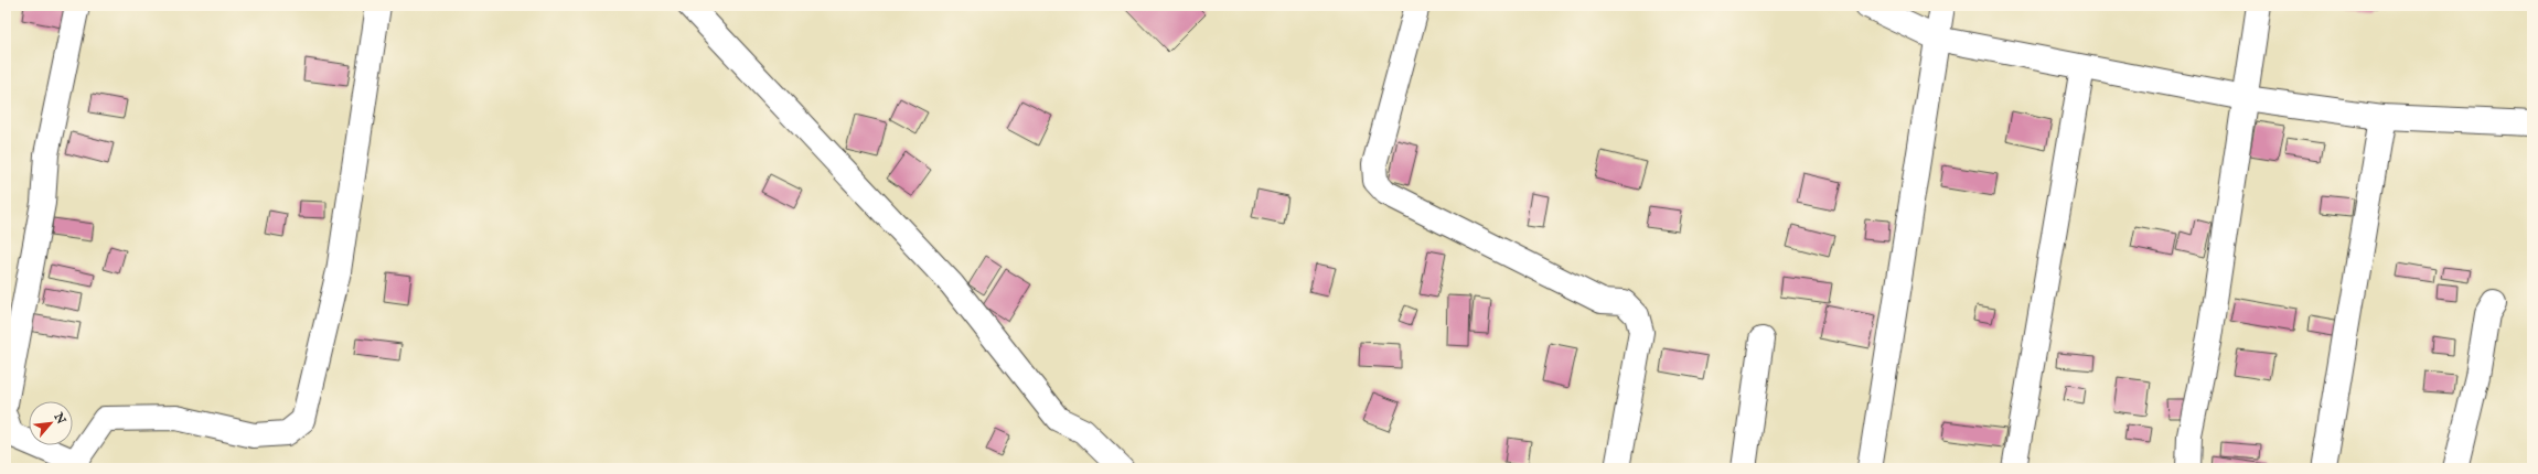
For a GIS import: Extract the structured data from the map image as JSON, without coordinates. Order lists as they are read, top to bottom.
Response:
{
  "north": "top right"
}
